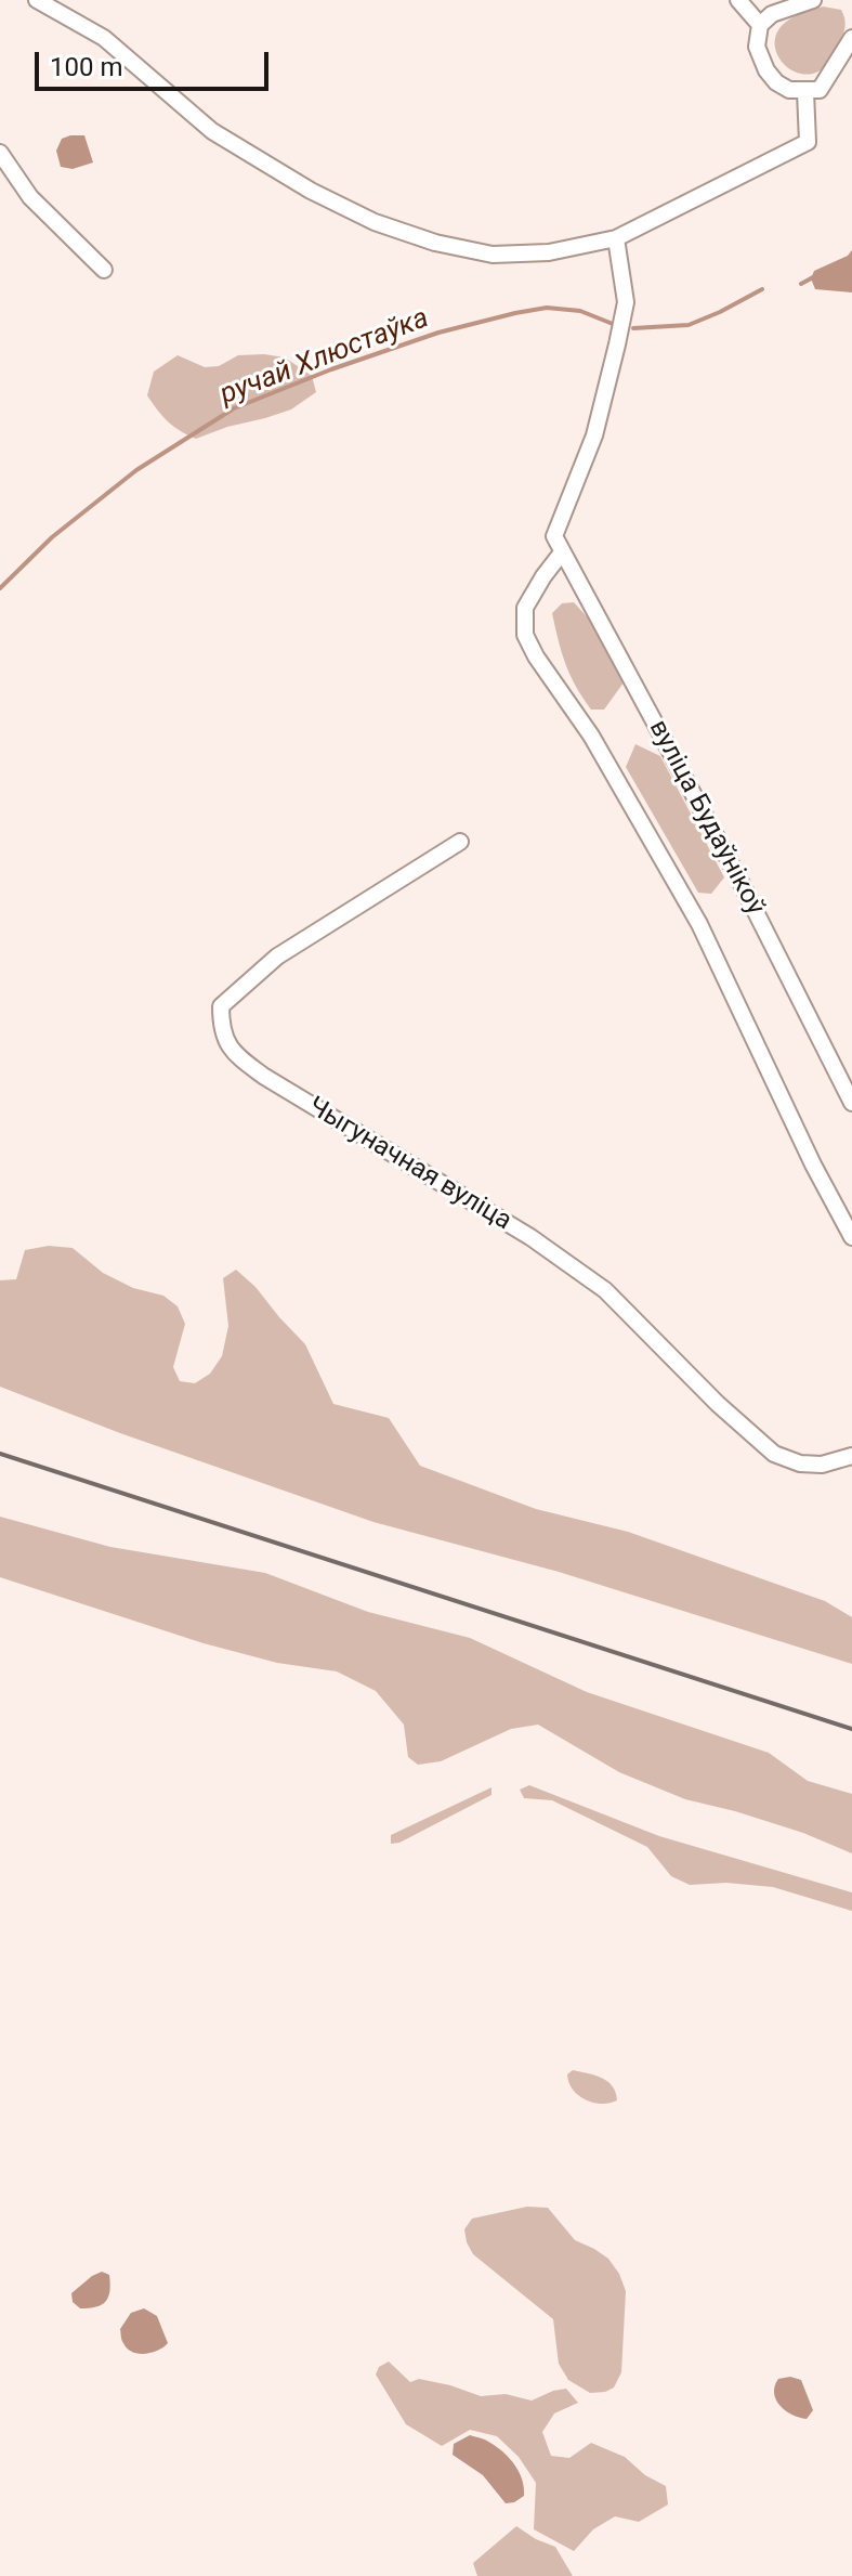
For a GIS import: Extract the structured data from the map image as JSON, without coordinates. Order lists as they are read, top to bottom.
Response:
{
  "streets": {
    "street": ["вуліца Будаўнікоў", "Чыгуначная вуліца"]
  },
  "water": ["ручай Хлюстаўка"],
  "scale_bar": "100 m"
}
